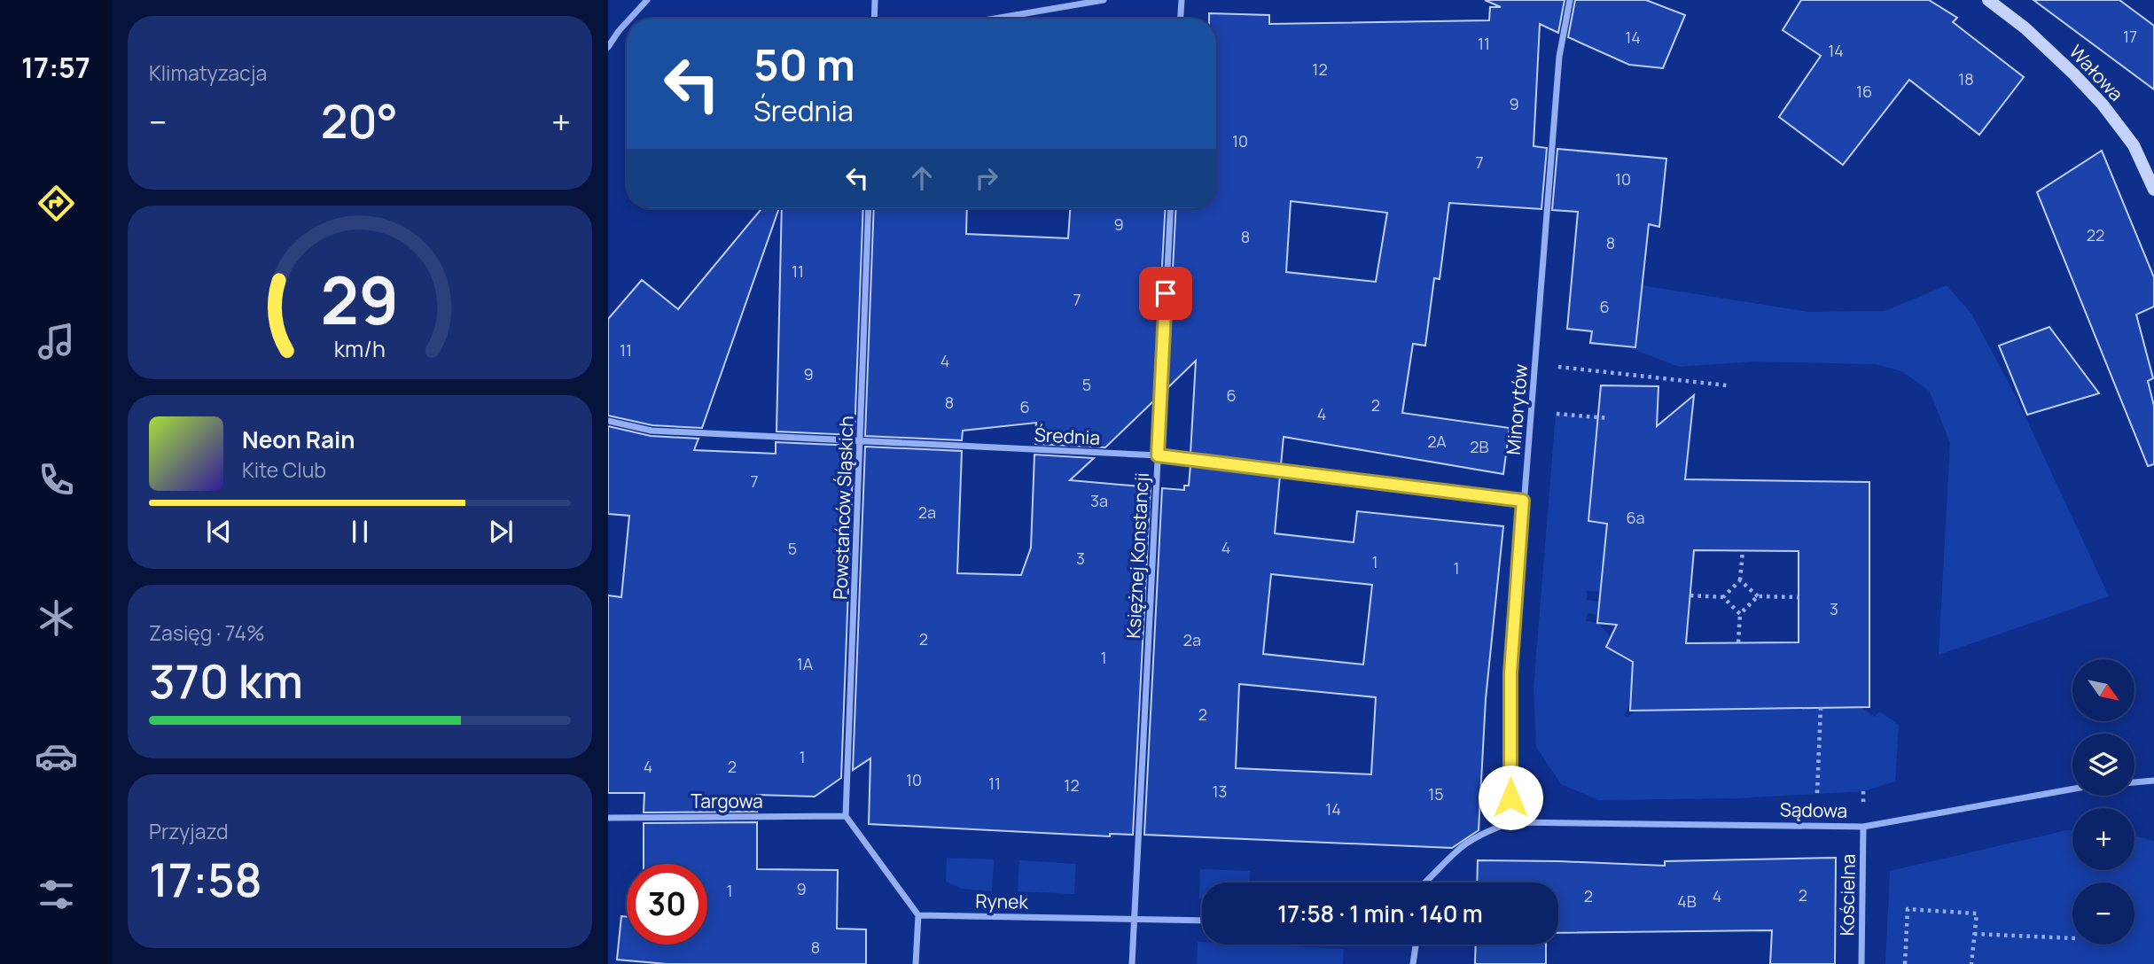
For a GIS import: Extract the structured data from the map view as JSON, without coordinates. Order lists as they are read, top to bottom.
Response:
{
  "streets": {
    "street": [
      "Wałowa",
      "Minorytów",
      "Średnia",
      "Powstańców Śląskich",
      "Księżnej Konstancji",
      "Targowa",
      "Sądowa",
      "Kościelna",
      "Rynek"
    ]
  },
  "crossings": [
    ["Minorytów", "Średnia"],
    ["Minorytów", "Sądowa"],
    ["Średnia", "Powstańców Śląskich"],
    ["Średnia", "Księżnej Konstancji"],
    ["Powstańców Śląskich", "Targowa"],
    ["Księżnej Konstancji", "Rynek"],
    ["Sądowa", "Kościelna"]
  ],
  "house_numbers": [
    "17",
    "14",
    "11",
    "14",
    "12",
    "18",
    "16",
    "9",
    "10",
    "7",
    "10",
    "9",
    "22",
    "8",
    "8",
    "11",
    "7",
    "6",
    "11",
    "4",
    "9",
    "5",
    "6",
    "8",
    "2",
    "6",
    "4",
    "2A",
    "2B",
    "7",
    "3a",
    "2a",
    "6a",
    "4",
    "5",
    "3",
    "1",
    "1",
    "3",
    "2",
    "2a",
    "1",
    "1A",
    "2",
    "1",
    "4",
    "2",
    "10",
    "11",
    "12",
    "13",
    "15",
    "14",
    "9",
    "1",
    "2",
    "2",
    "4",
    "4B",
    "8"
  ],
  "north": "bottom right",
  "page": {
    "tabs": "17:57",
    "tile": [
      "Klimatyzacja",
      ["Zasięg · 74%", "370 km"],
      ["Przyjazd", "17:58"]
    ],
    "turn": ["50 m", "Średnia"],
    "heat": ["−", "20°", "+"],
    "song": ["Neon Rain", "Kite Club"],
    "map_buttons": ["+", "−"],
    "limit": "30",
    "trip": "17:58 · 1 min · 140 m",
    "gauge": ["29", "km/h"]
  }
}
